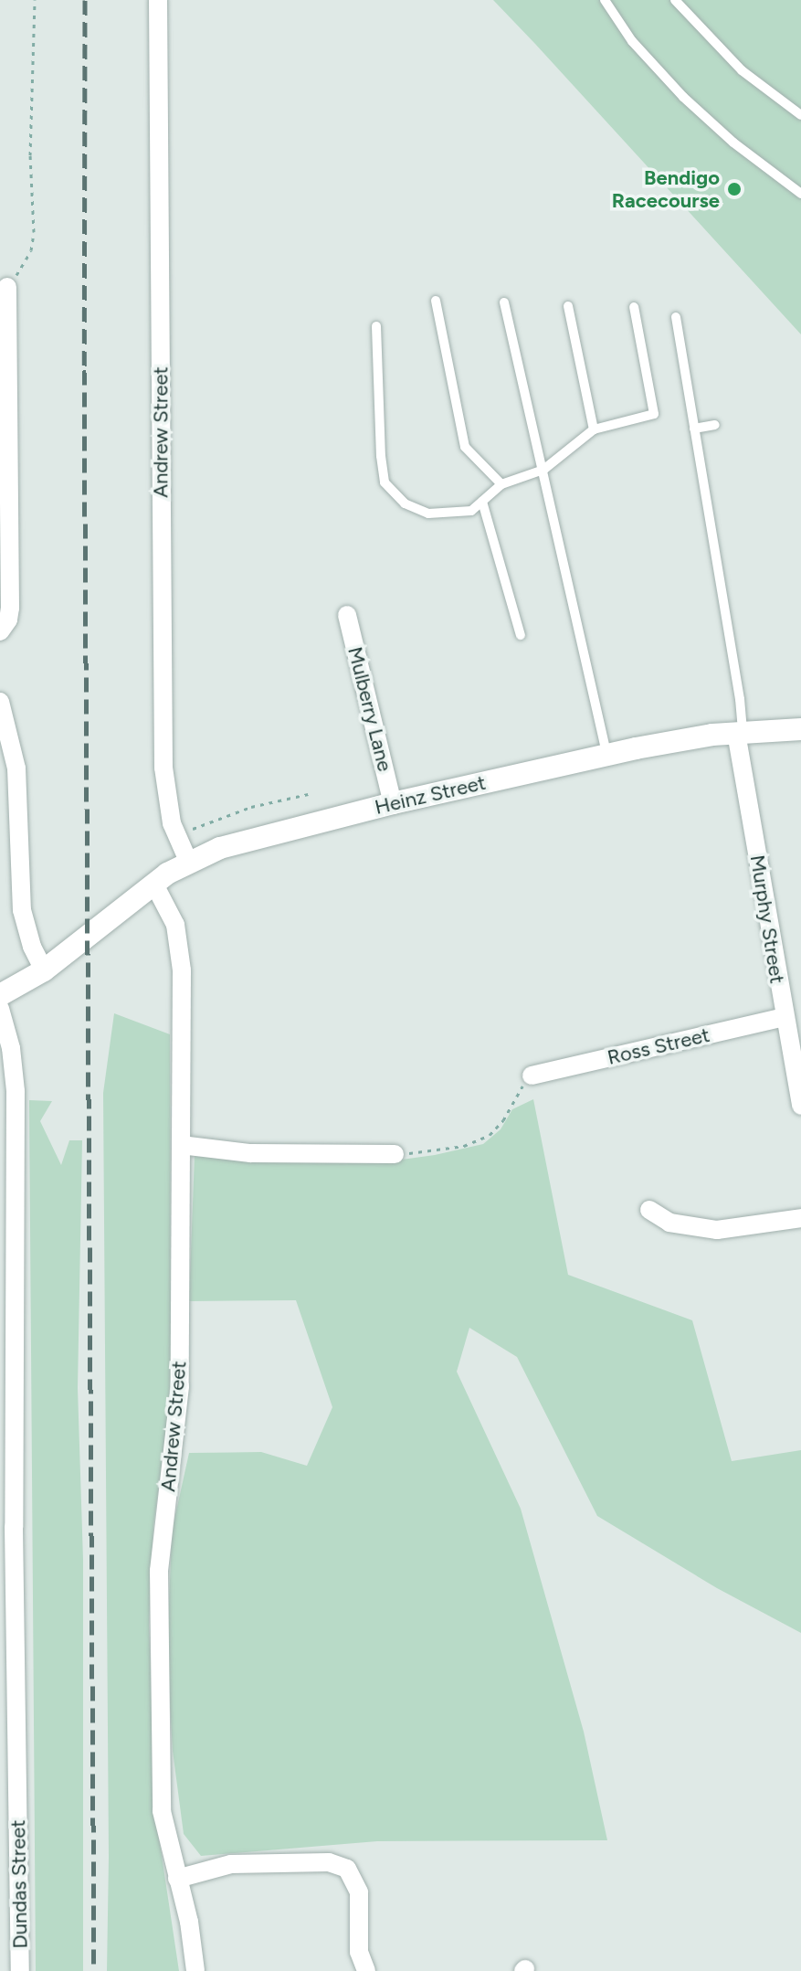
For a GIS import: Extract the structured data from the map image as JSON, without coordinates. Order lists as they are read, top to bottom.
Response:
{
  "streets": {
    "street": [
      "Andrew Street",
      "Mulberry Lane",
      "Heinz Street",
      "Murphy Street",
      "Ross Street",
      "Dundas Street"
    ]
  },
  "crossings": [
    ["Andrew Street", "Heinz Street"],
    ["Mulberry Lane", "Heinz Street"],
    ["Heinz Street", "Murphy Street"],
    ["Murphy Street", "Ross Street"]
  ],
  "places": ["Bendigo Racecourse"]
}
